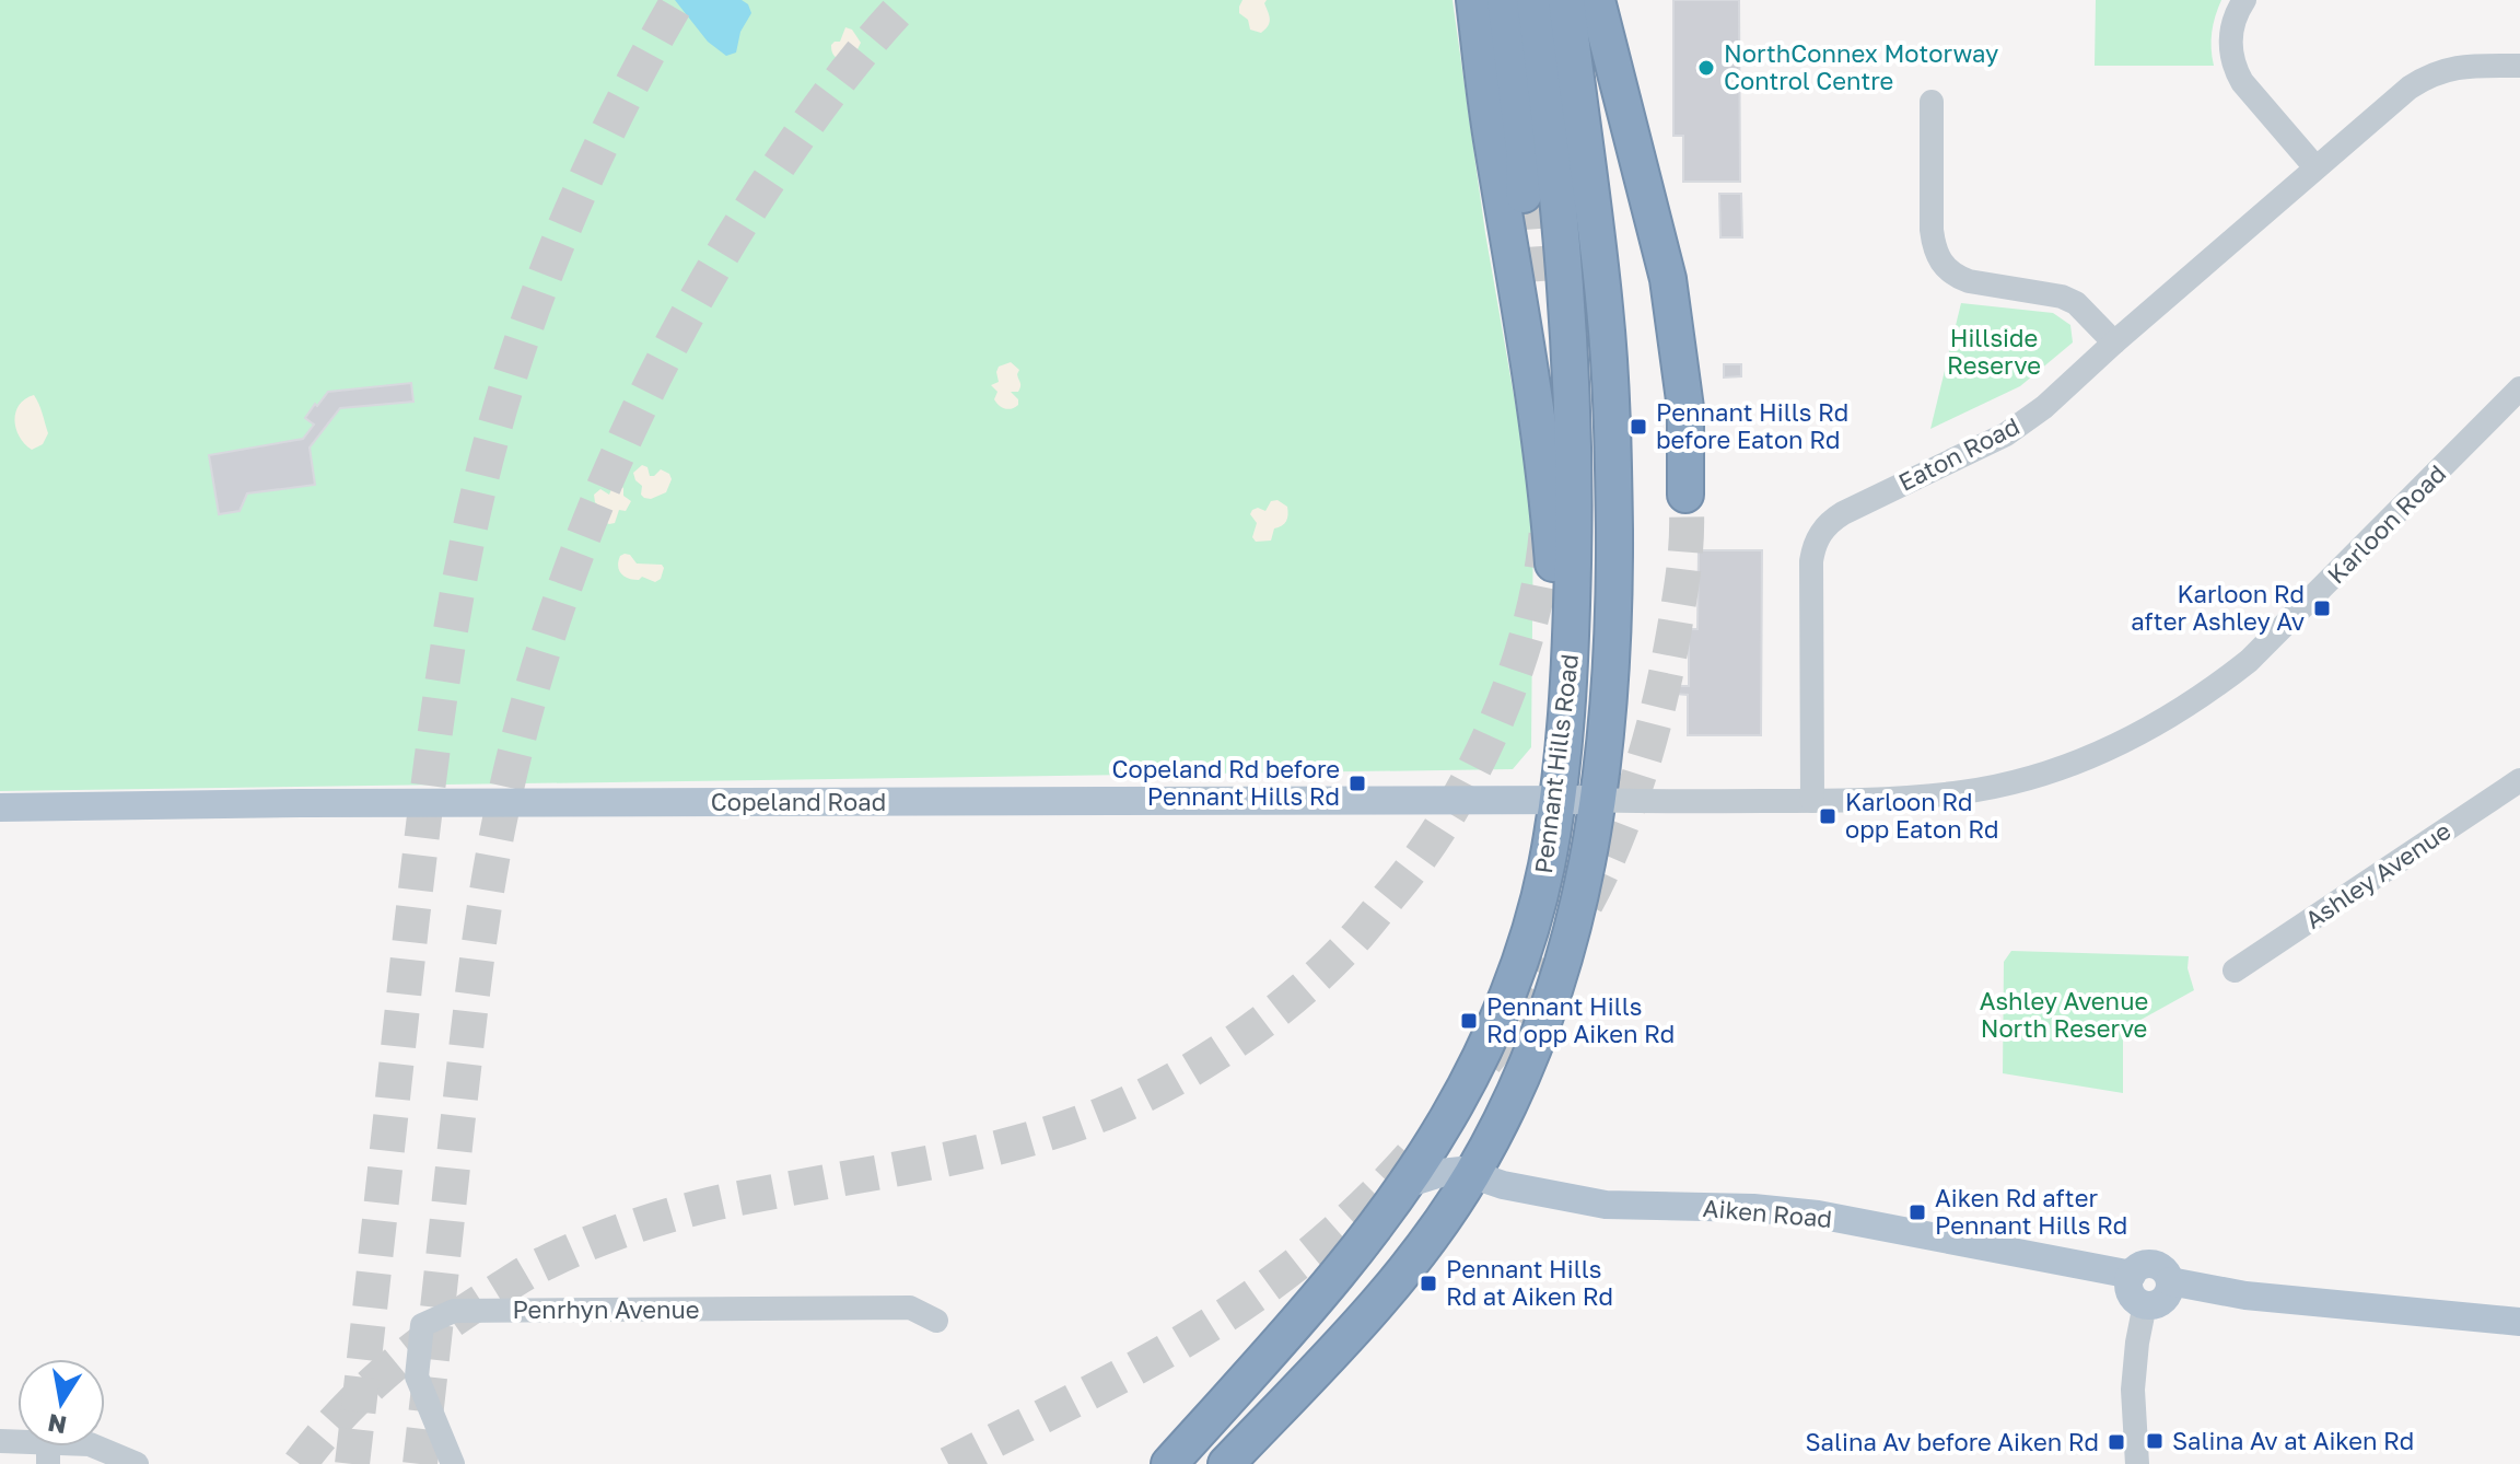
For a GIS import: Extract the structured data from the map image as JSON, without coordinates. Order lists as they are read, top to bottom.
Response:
{
  "streets": {
    "highway": ["Pennant Hills Road"],
    "main road": ["Copeland Road", "Aiken Road"],
    "street": [
      "Eaton Road",
      "Karloon Road",
      "Ashley Avenue",
      "Penrhyn Avenue"
    ]
  },
  "crossings": [
    ["Eaton Road", "Karloon Road"],
    ["Pennant Hills Road", "Copeland Road"],
    ["Pennant Hills Road", "Aiken Road"]
  ],
  "parks": ["Hillside Reserve", "Ashley Avenue North Reserve"],
  "places": {
    "other": ["NorthConnex Motorway Control Centre"],
    "transit": [
      "Pennant Hills Rd before Eaton Rd",
      "Karloon Rd after Ashley Av",
      "Copeland Rd before Pennant Hills Rd",
      "Karloon Rd opp Eaton Rd",
      "Pennant Hills Rd opp Aiken Rd",
      "Aiken Rd after Pennant Hills Rd",
      "Pennant Hills Rd at Aiken Rd",
      "Salina Av at Aiken Rd",
      "Salina Av before Aiken Rd"
    ]
  },
  "north": "bottom"
}
